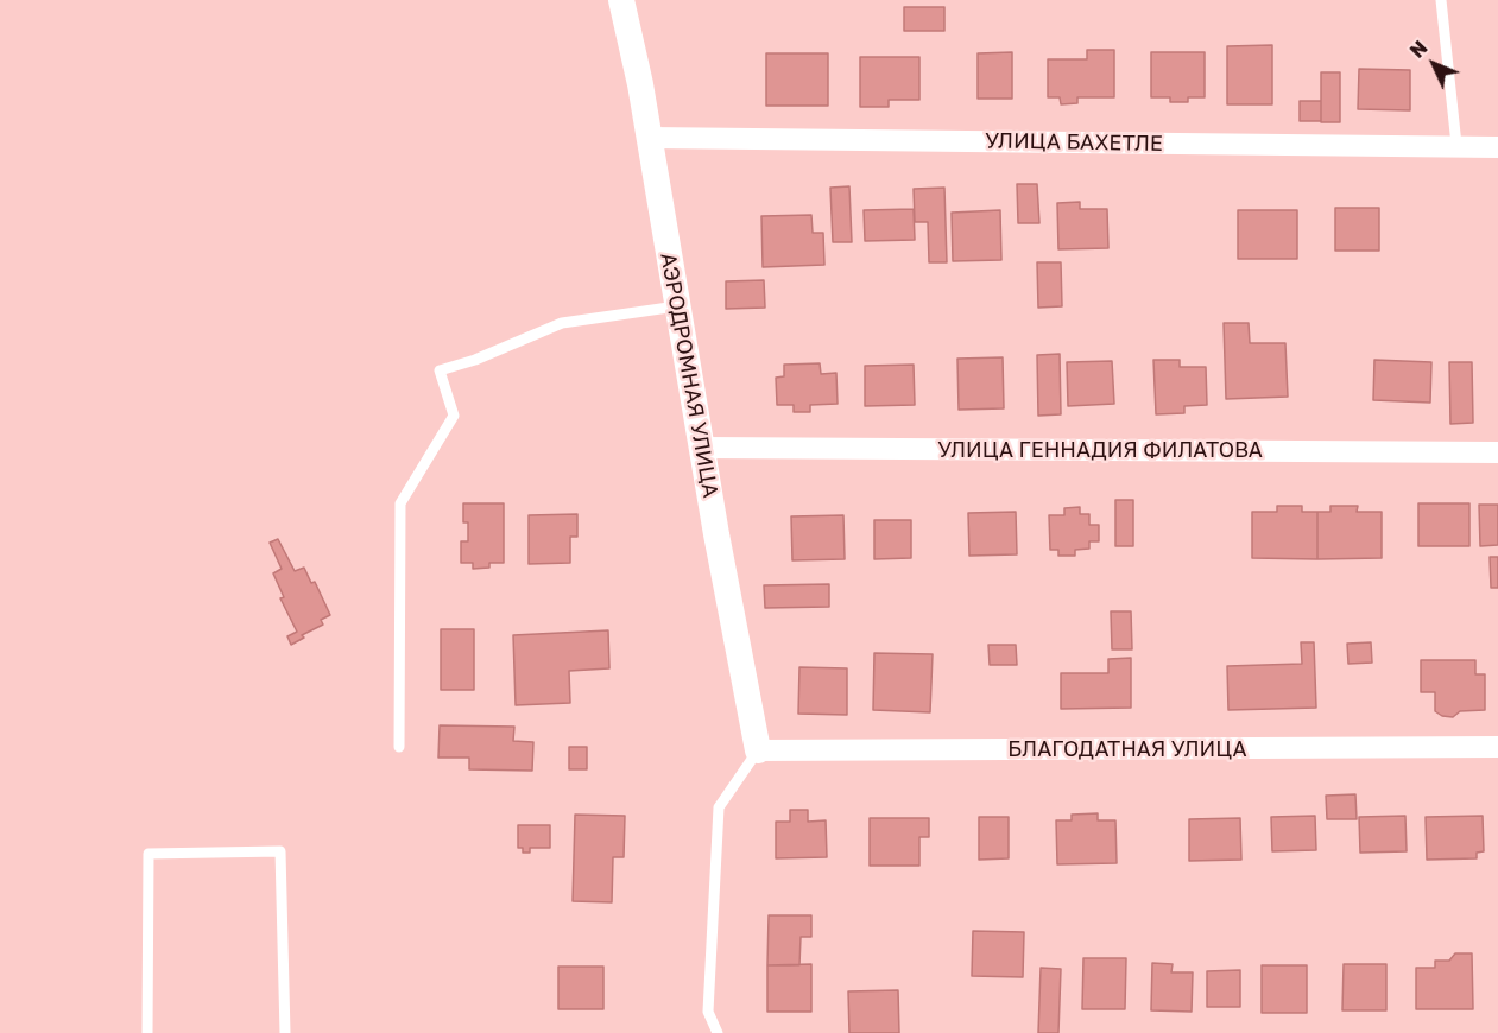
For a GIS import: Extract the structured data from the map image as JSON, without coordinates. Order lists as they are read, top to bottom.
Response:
{
  "streets": {
    "street": [
      "УЛИЦА БАХЕТЛЕ",
      "АЭРОДРОМНАЯ УЛИЦА",
      "УЛИЦА ГЕННАДИЯ ФИЛАТОВА",
      "БЛАГОДАТНАЯ УЛИЦА"
    ]
  },
  "crossings": [
    ["УЛИЦА БАХЕТЛЕ", "АЭРОДРОМНАЯ УЛИЦА"],
    ["АЭРОДРОМНАЯ УЛИЦА", "УЛИЦА ГЕННАДИЯ ФИЛАТОВА"],
    ["АЭРОДРОМНАЯ УЛИЦА", "БЛАГОДАТНАЯ УЛИЦА"]
  ],
  "north": "top left"
}
